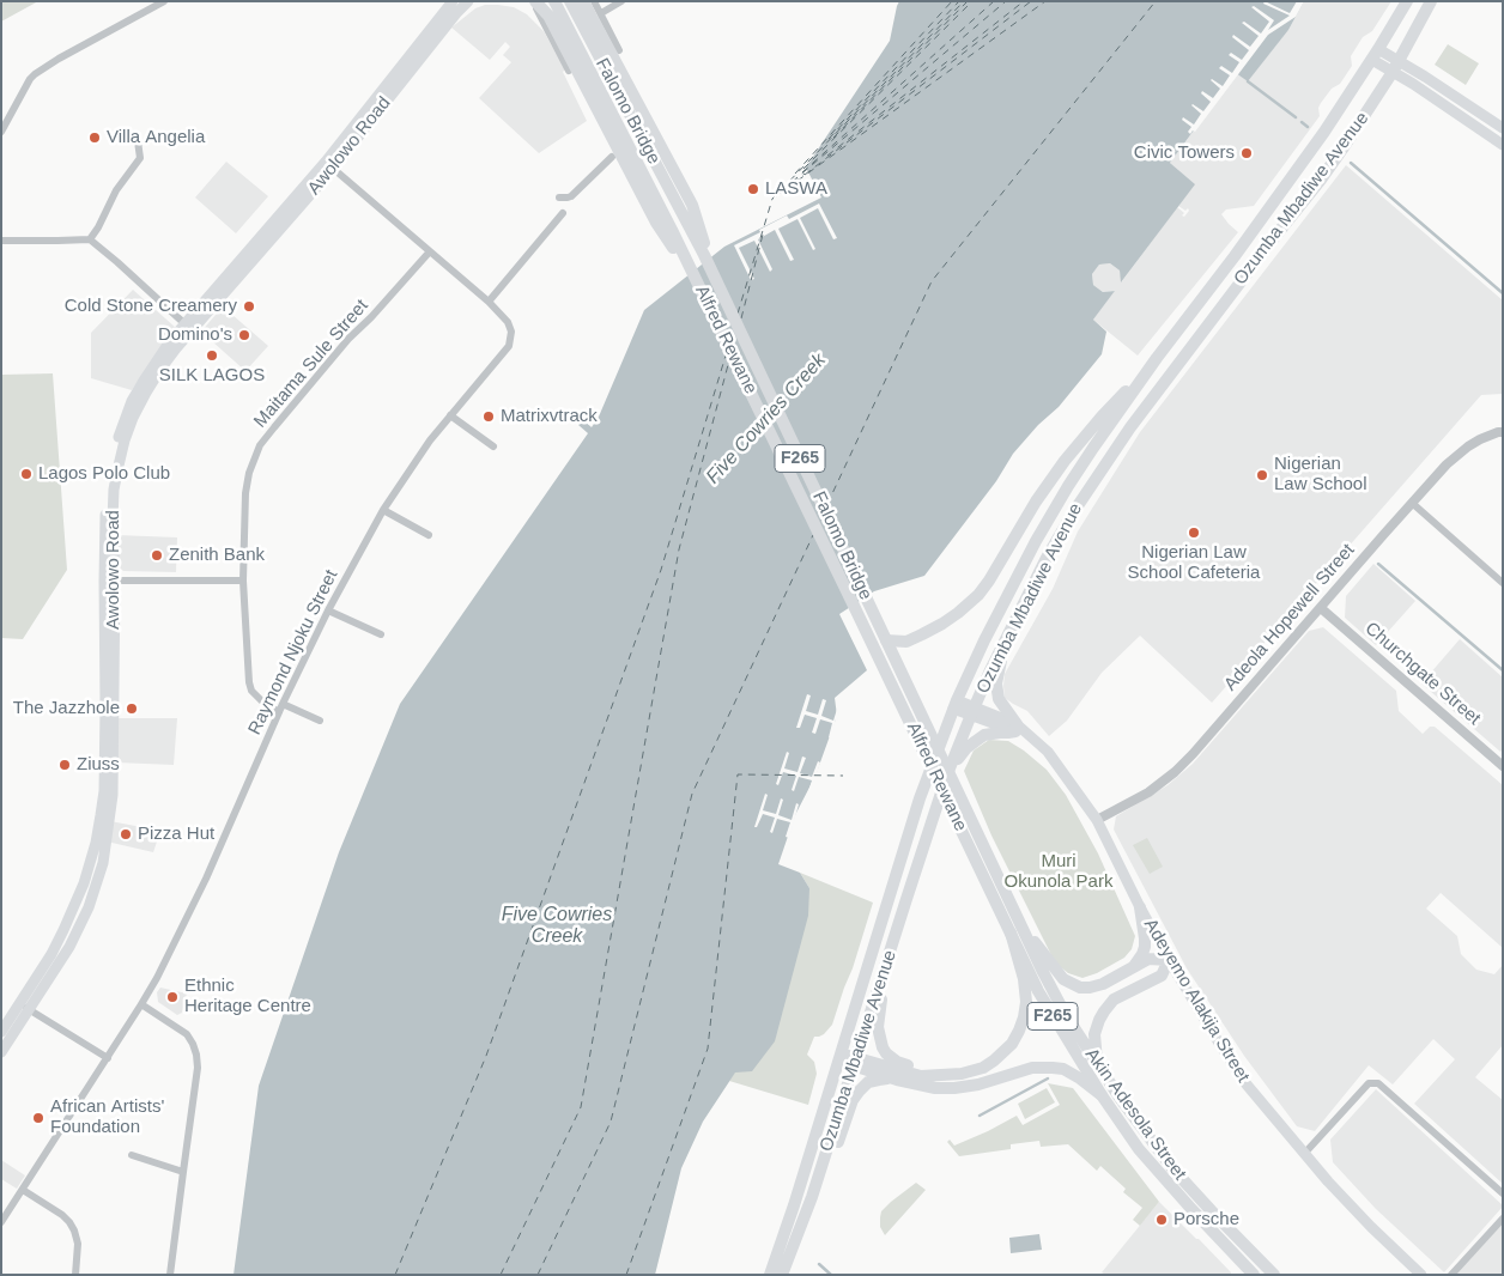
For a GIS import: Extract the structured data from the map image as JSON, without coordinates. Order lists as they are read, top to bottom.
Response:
{
  "streets": {
    "main road": [
      "Falomo Bridge",
      "Awolowo Road",
      "Ozumba Mbadiwe Avenue",
      "Alfred Rewane",
      "F265",
      "Adeyemo Alakija Street",
      "Akin Adesola Street"
    ],
    "street": [
      "Maitama Sule Street",
      "Adeola Hopewell Street",
      "Raymond Njoku Street",
      "Churchgate Street"
    ]
  },
  "crossings": [
    ["Falomo Bridge", "Alfred Rewane"],
    ["Falomo Bridge", "Akin Adesola Street"],
    ["Awolowo Road", "Raymond Njoku Street"],
    ["Ozumba Mbadiwe Avenue", "Adeyemo Alakija Street"],
    ["Alfred Rewane", "Akin Adesola Street"],
    ["Maitama Sule Street", "Raymond Njoku Street"],
    ["Adeola Hopewell Street", "Churchgate Street"],
    ["Adeola Hopewell Street", "Adeyemo Alakija Street"]
  ],
  "water": ["Five Cowries Creek"],
  "parks": ["Muri Okunola Park"],
  "places": [
    "Villa Angelia",
    "Civic Towers",
    "LASWA",
    "Cold Stone Creamery",
    "Domino's",
    "SILK LAGOS",
    "Matrixvtrack",
    "Lagos Polo Club",
    "Nigerian Law School",
    "Nigerian Law School Cafeteria",
    "Zenith Bank",
    "The Jazzhole",
    "Ziuss",
    "Pizza Hut",
    "Ethnic Heritage Centre",
    "African Artists' Foundation",
    "Porsche"
  ]
}
